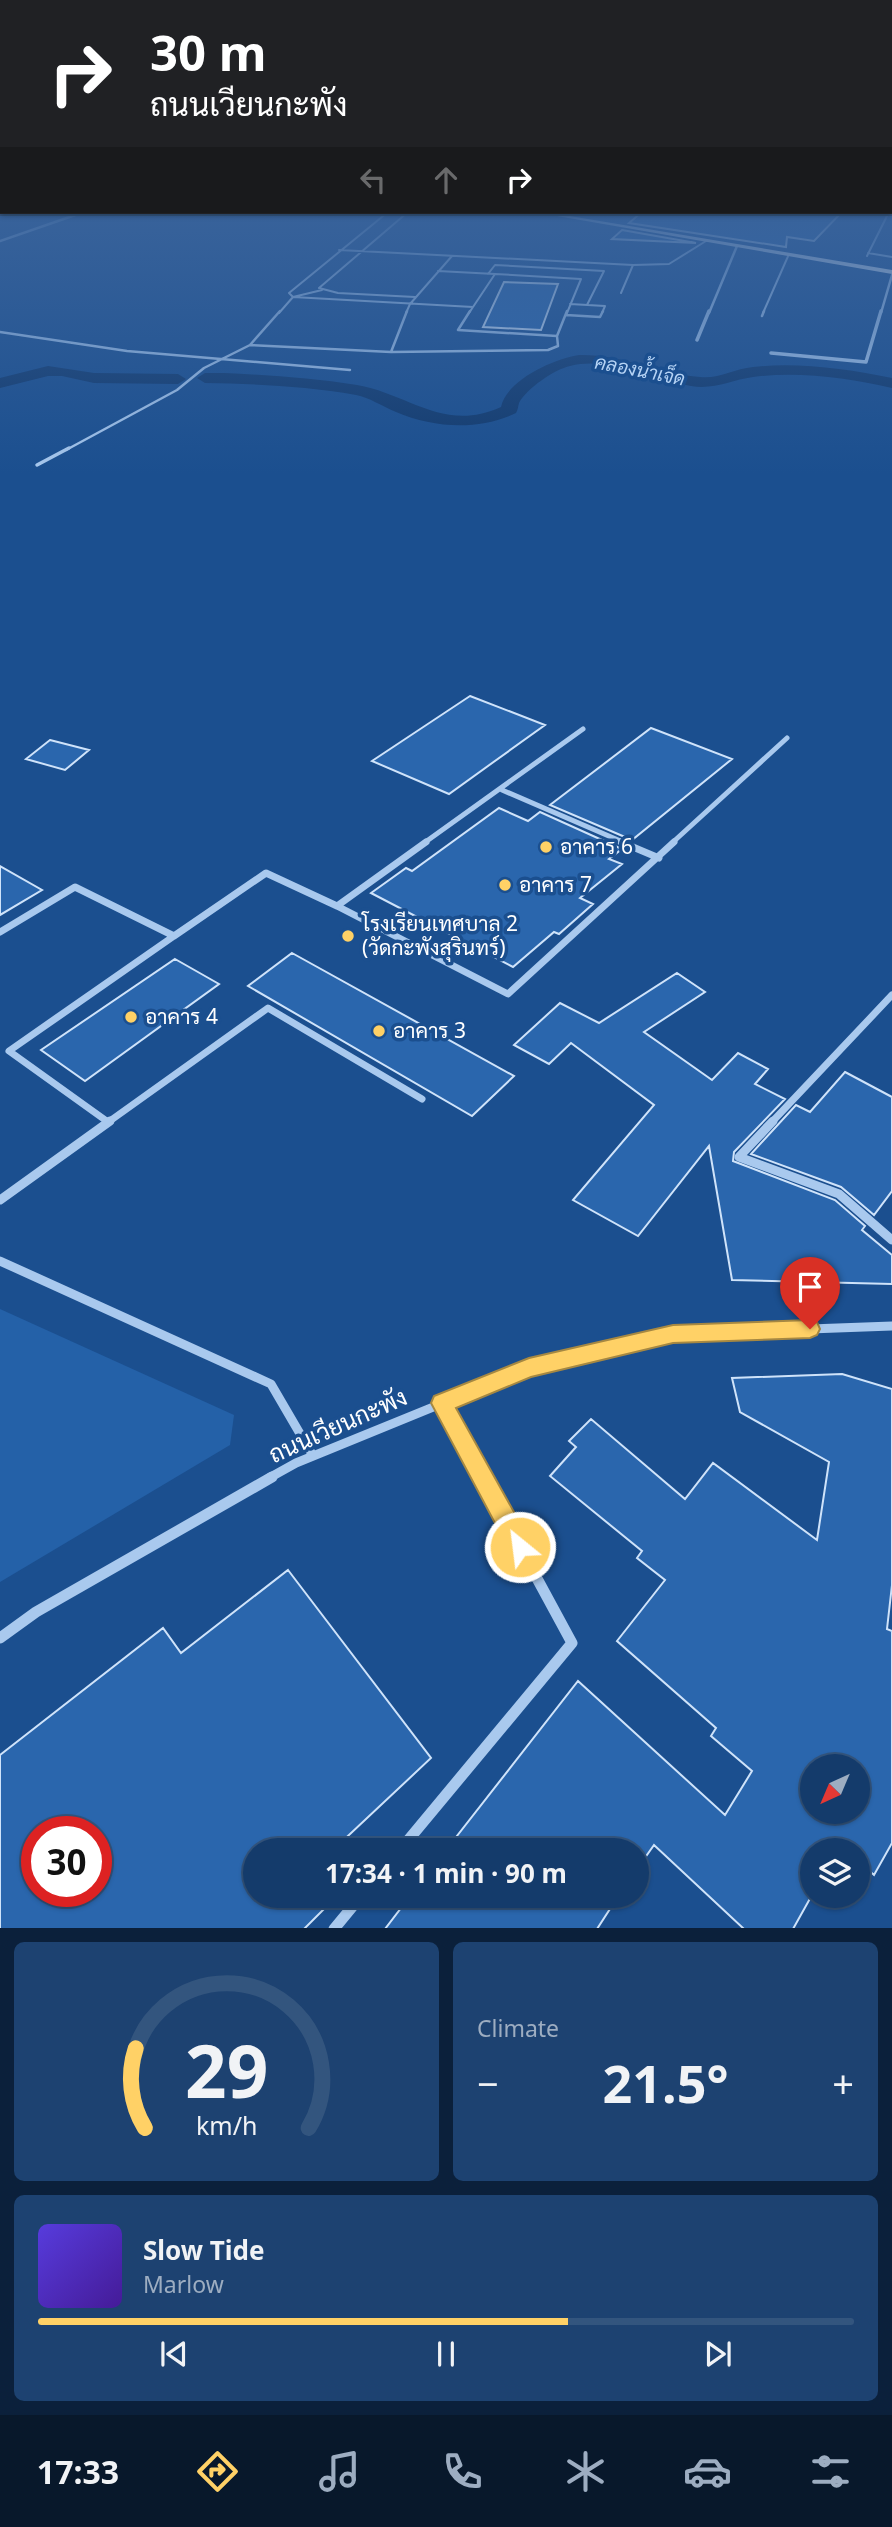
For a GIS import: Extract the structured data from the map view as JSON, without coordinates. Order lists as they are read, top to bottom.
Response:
{
  "streets": {
    "street": ["ถนนเวียนกะพัง"]
  },
  "water": ["คลองน้ำเจ็ด"],
  "places": [
    "อาคาร 6",
    "อาคาร 7",
    "โรงเรียนเทศบาล 2 (วัดกะพังสุรินทร์)",
    "อาคาร 4",
    "อาคาร 3"
  ],
  "north": "bottom left",
  "page": {
    "turn": ["30 m", "ถนนเวียนกะพัง"],
    "limit": "30",
    "trip": "17:34 · 1 min · 90 m",
    "tile": "Climate",
    "heat": ["−", "21.5°", "+"],
    "song": ["Slow Tide", "Marlow"],
    "tabs": "17:33",
    "gauge": ["29", "km/h"]
  }
}
